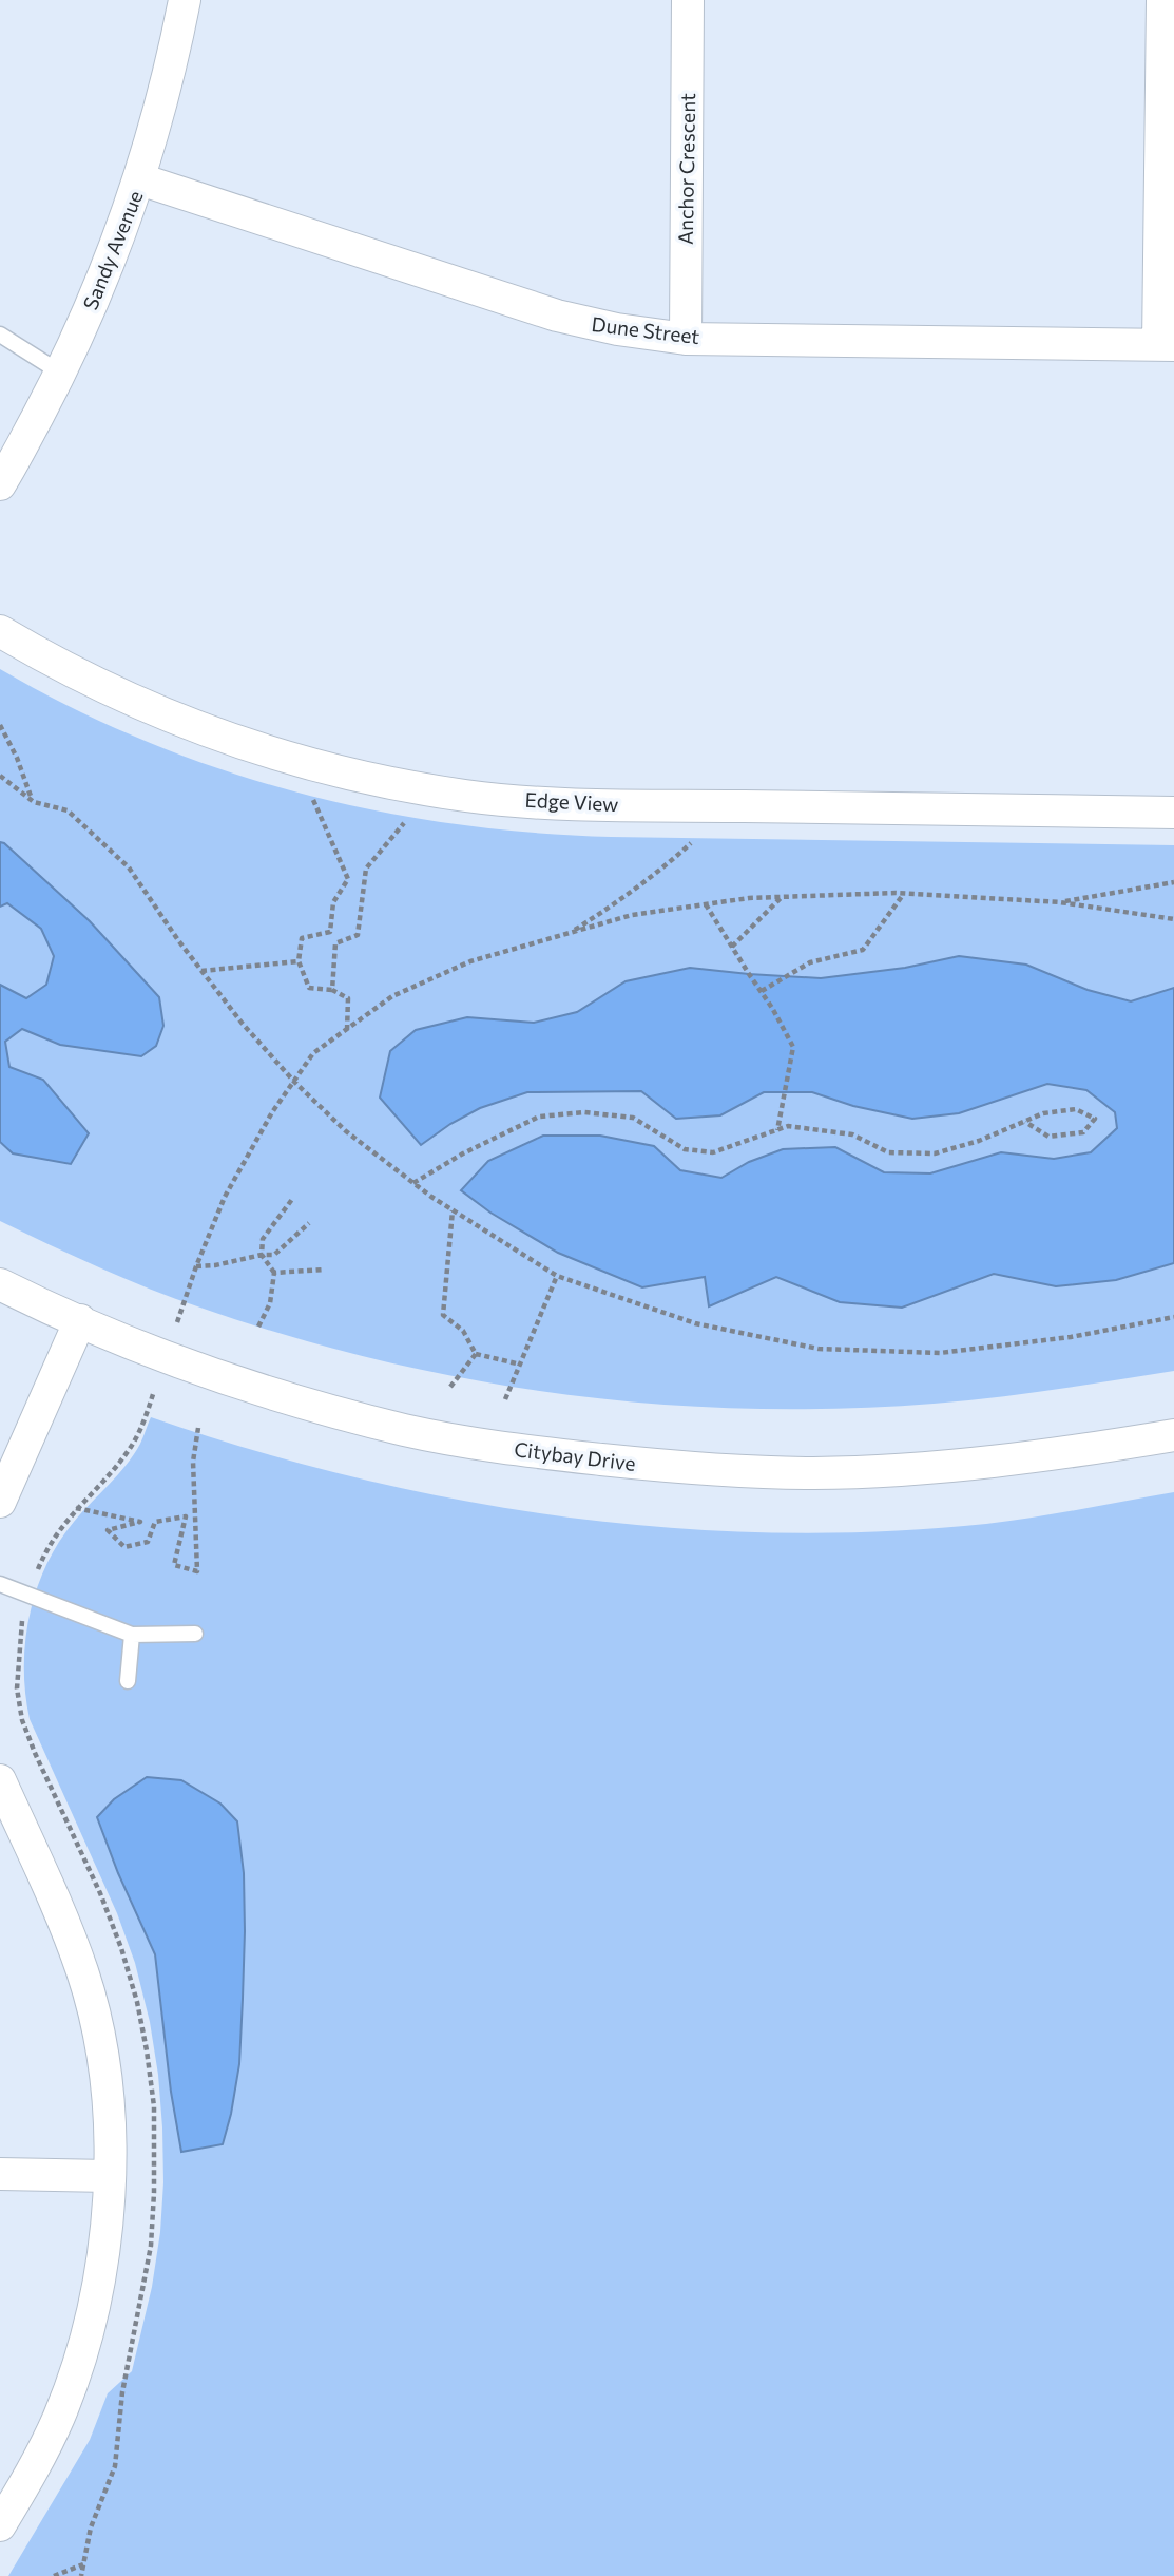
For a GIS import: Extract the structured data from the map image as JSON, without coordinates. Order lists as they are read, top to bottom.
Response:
{
  "streets": {
    "street": [
      "Anchor Crescent",
      "Sandy Avenue",
      "Dune Street",
      "Edge View",
      "Citybay Drive"
    ]
  },
  "crossings": [
    ["Anchor Crescent", "Dune Street"],
    ["Sandy Avenue", "Dune Street"]
  ]
}
